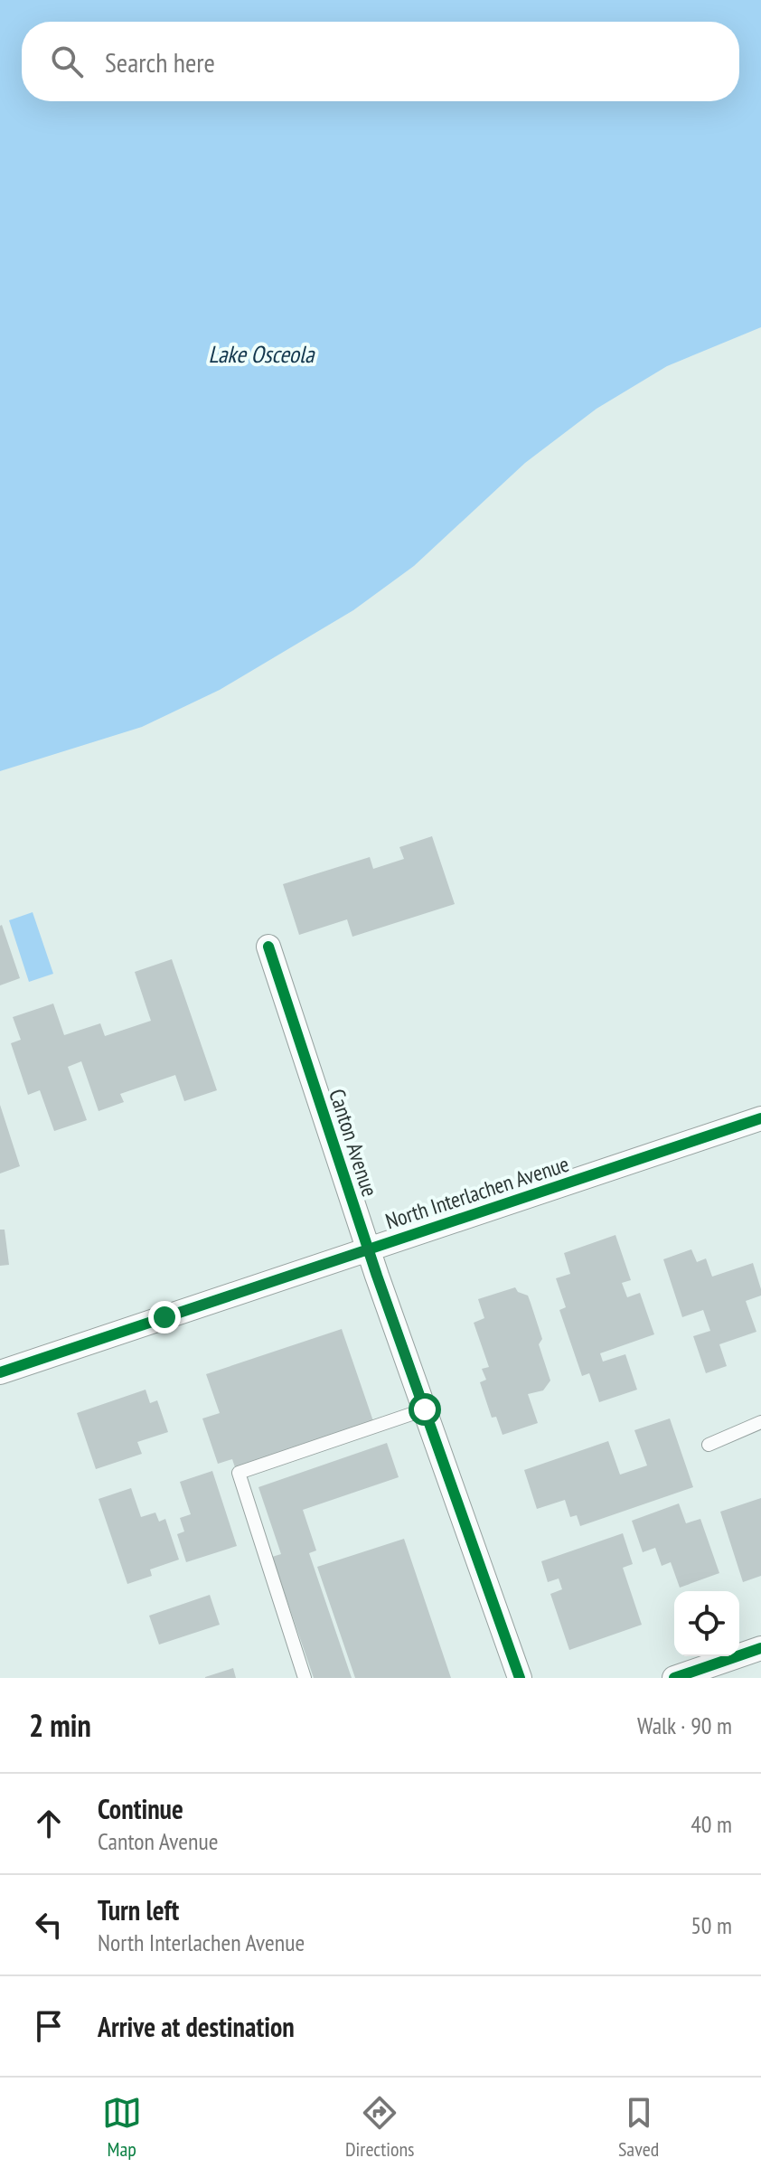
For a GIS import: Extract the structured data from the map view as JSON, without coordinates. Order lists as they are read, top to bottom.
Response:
{
  "streets": {
    "street": ["Canton Avenue", "North Interlachen Avenue"]
  },
  "crossings": [
    ["Canton Avenue", "North Interlachen Avenue"]
  ],
  "water": ["Lake Osceola"],
  "page": {
    "search": "Search here",
    "heading": ["2 min", "Walk · 90 m"],
    "list": [
      ["Continue", "Canton Avenue", "40 m"],
      ["Turn left", "North Interlachen Avenue", "50 m"],
      "Arrive at destination"
    ],
    "nav": ["Map", "Directions", "Saved"]
  }
}
